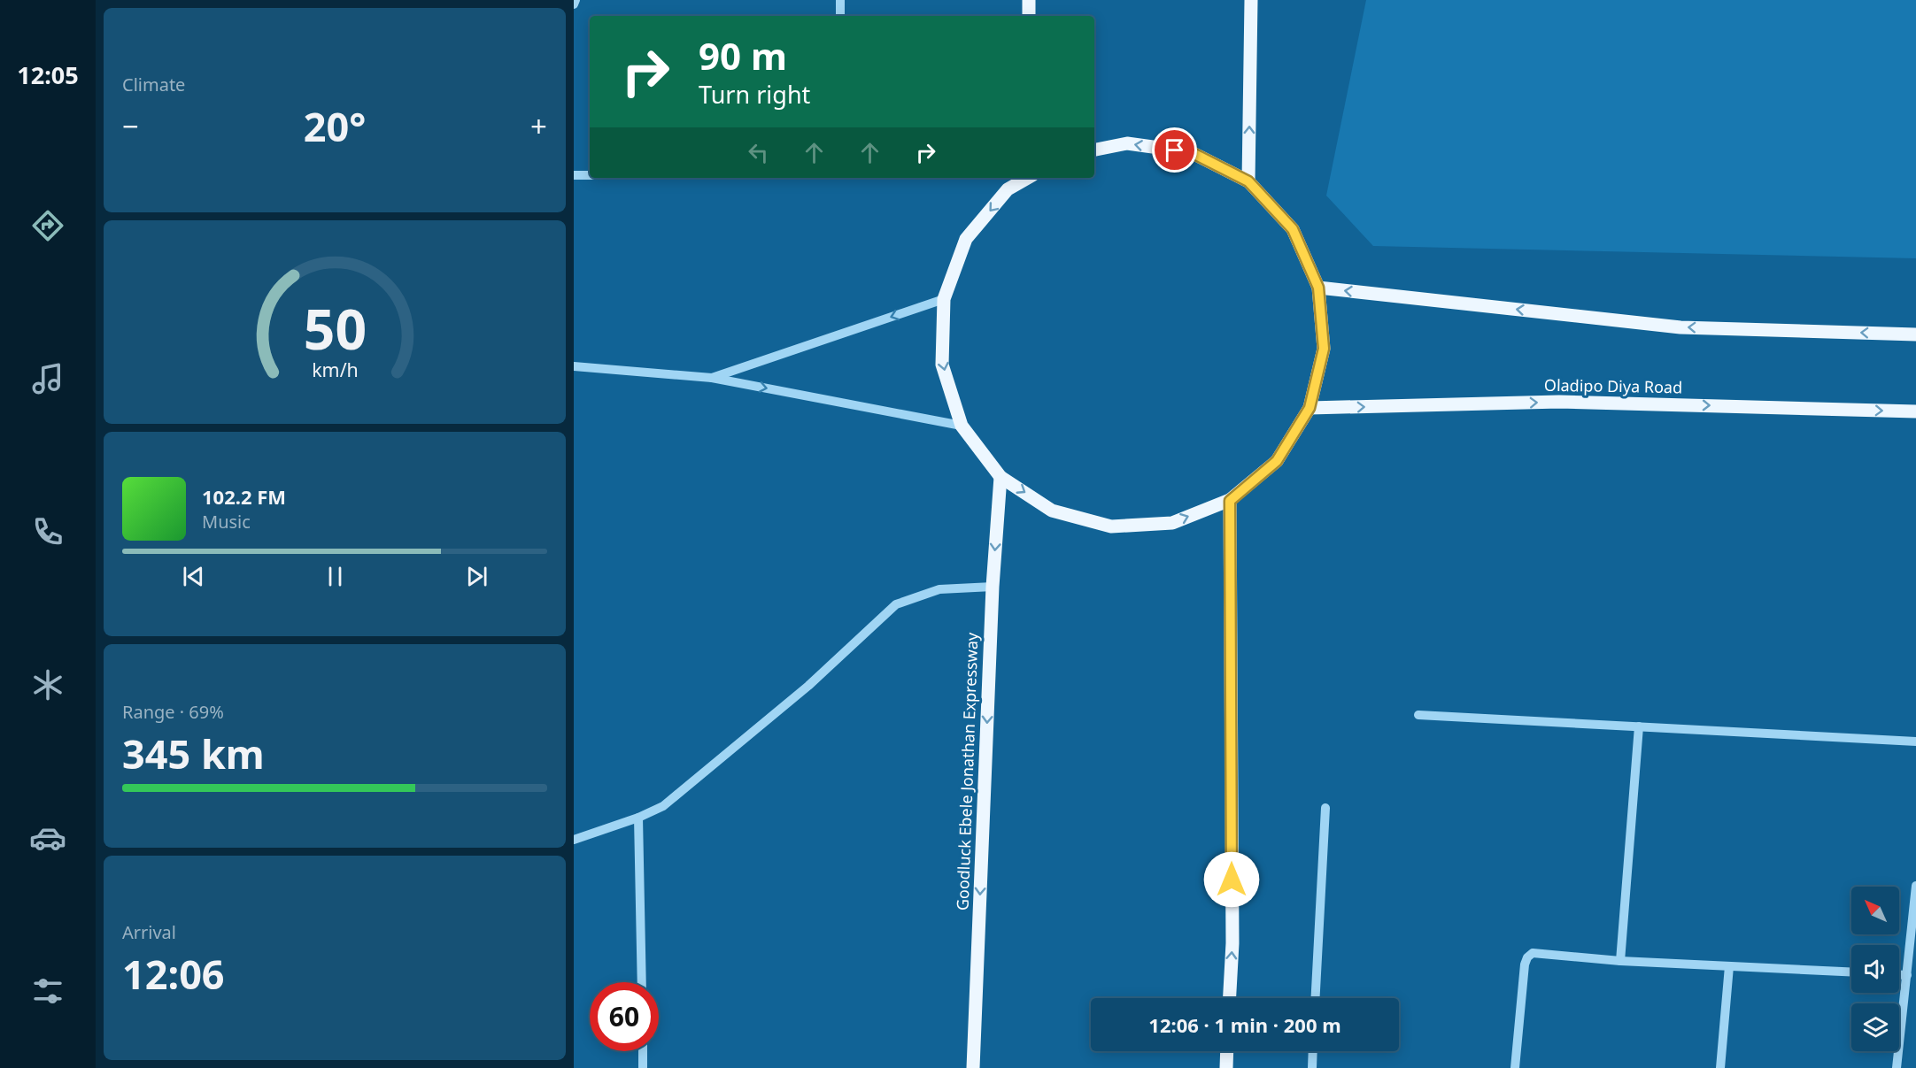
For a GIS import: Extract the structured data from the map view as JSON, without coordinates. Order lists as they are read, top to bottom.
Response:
{
  "streets": {
    "main road": ["Oladipo Diya Road", "Goodluck Ebele Jonathan Expressway"]
  },
  "one_way": ["Goodluck Ebele Jonathan Expressway"],
  "north": "top left",
  "page": {
    "tabs": "12:05",
    "tile": [
      "Climate",
      ["Range · 69%", "345 km"],
      ["Arrival", "12:06"]
    ],
    "turn": ["90 m", "Turn right"],
    "heat": ["−", "20°", "+"],
    "song": ["102.2 FM", "Music"],
    "limit": "60",
    "trip": "12:06 · 1 min · 200 m",
    "gauge": ["50", "km/h"]
  }
}
